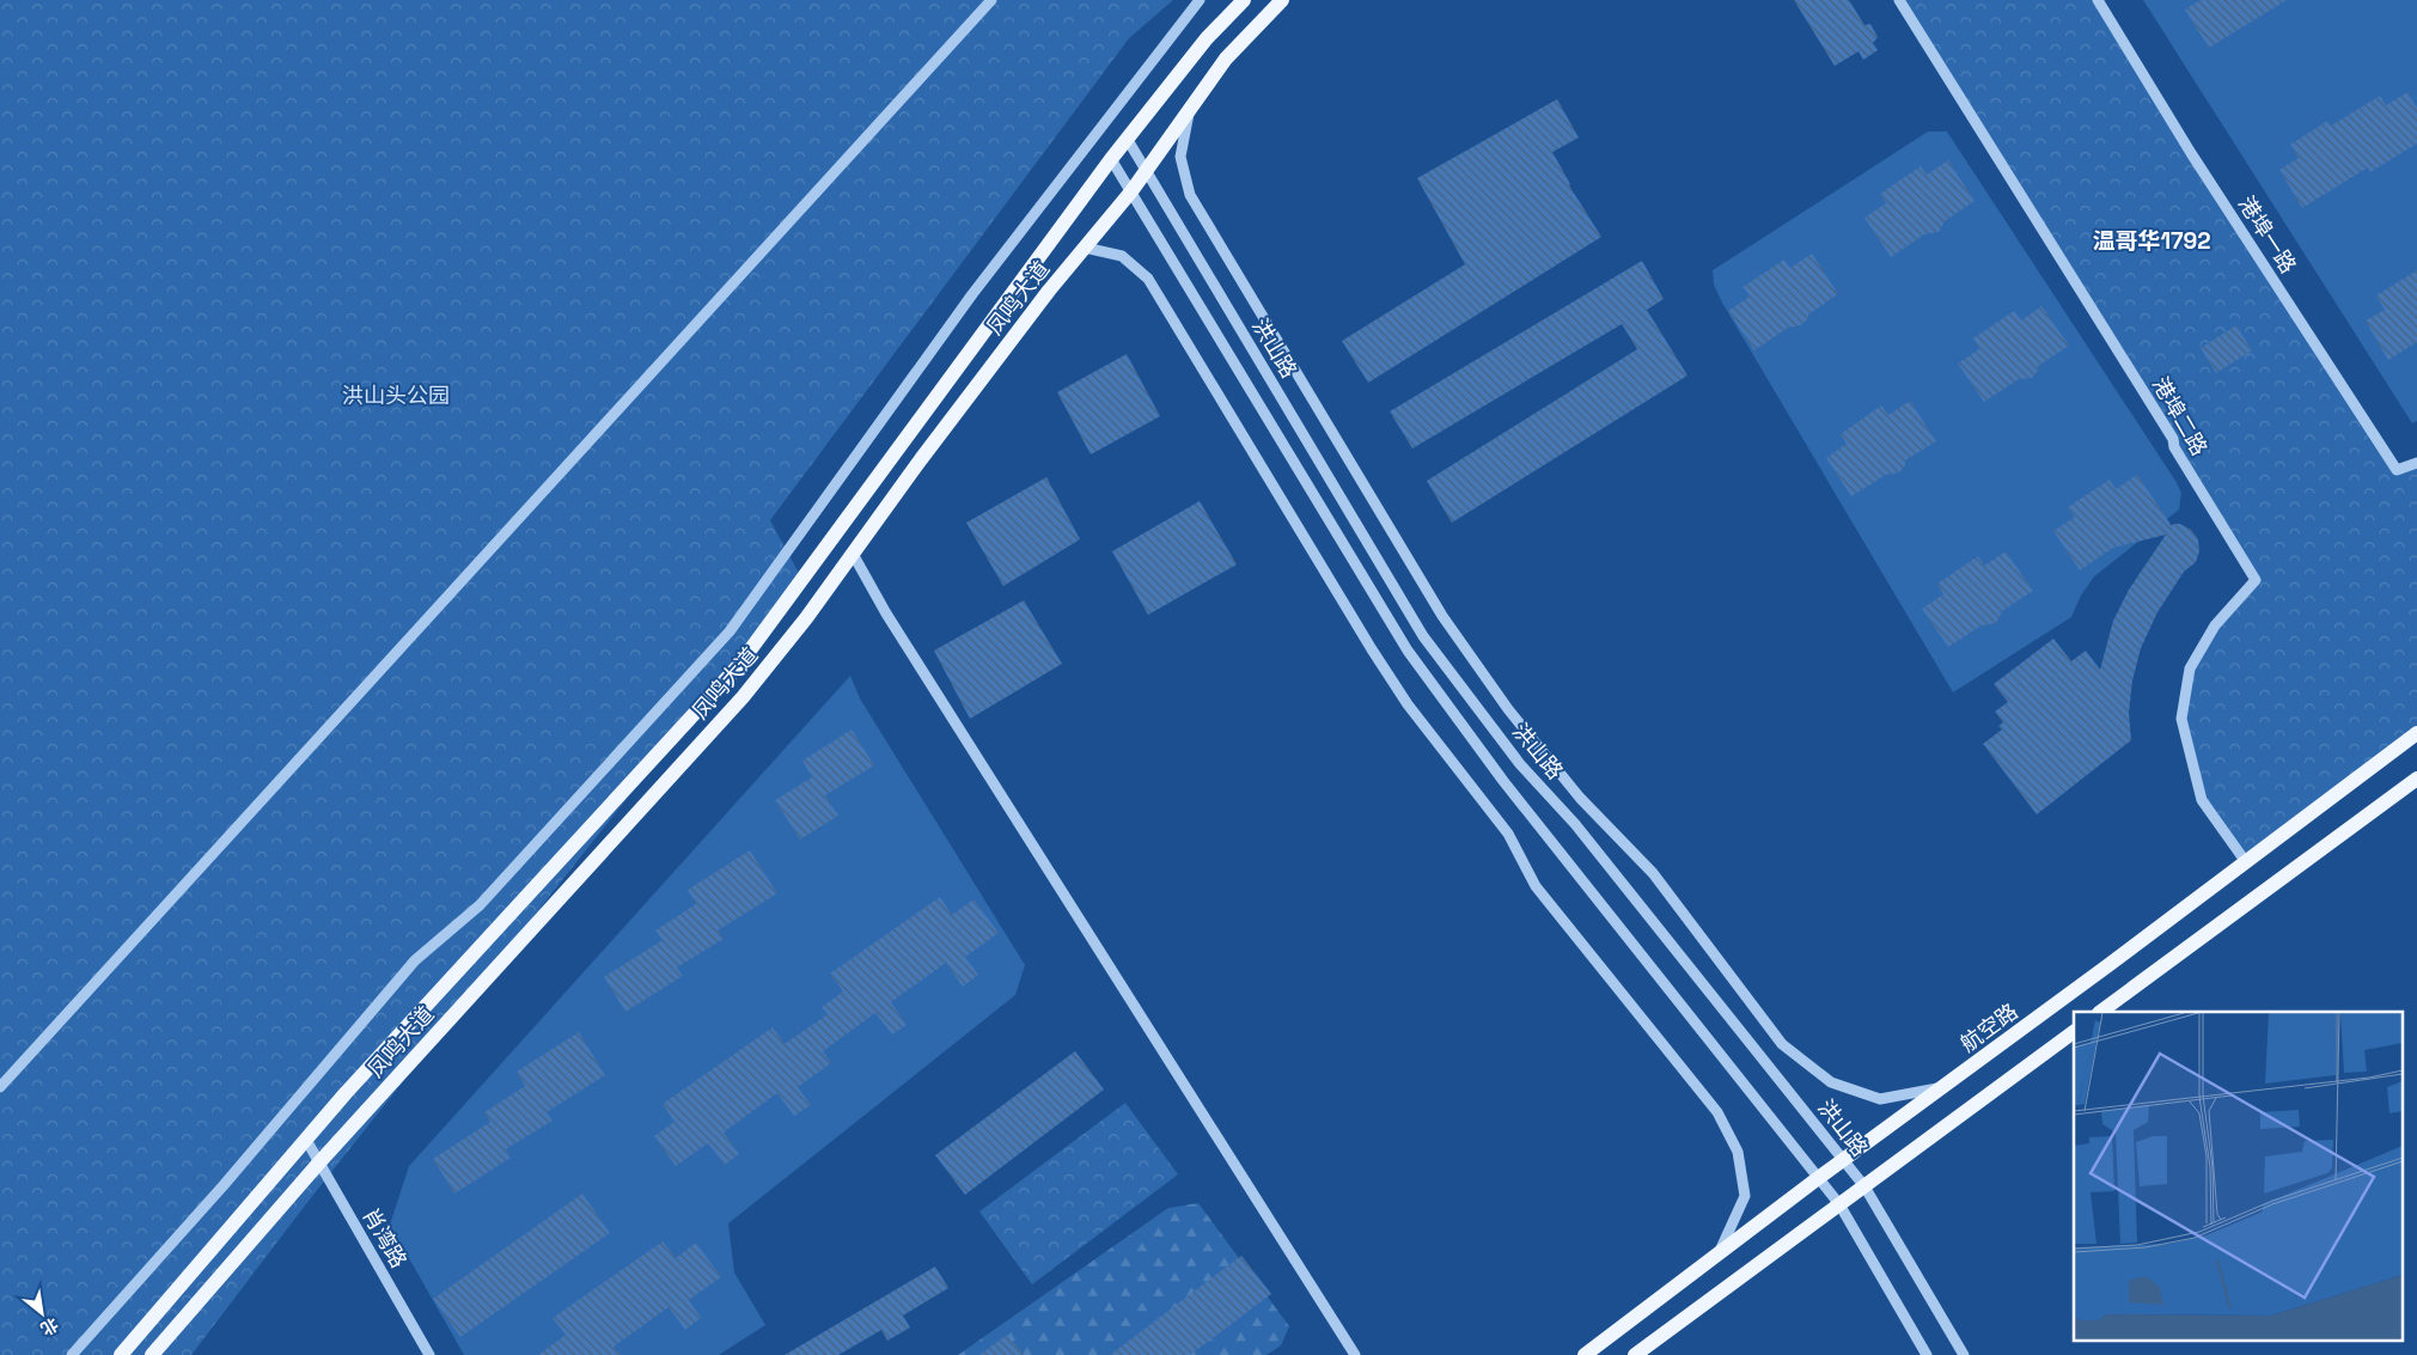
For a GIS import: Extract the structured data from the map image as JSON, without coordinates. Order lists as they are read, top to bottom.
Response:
{
  "streets": {
    "main road": ["凤鸣大道", "航空路"],
    "street": [
      "港埠一路",
      "洪山路",
      "港埠二路",
      "肖湾路"
    ]
  },
  "crossings": [
    ["凤鸣大道", "洪山路"],
    ["凤鸣大道", "肖湾路"],
    ["洪山路", "航空路"],
    ["港埠二路", "航空路"]
  ],
  "districts": ["温哥华1792"],
  "parks": ["洪山头公园"],
  "north": "bottom right"
}
